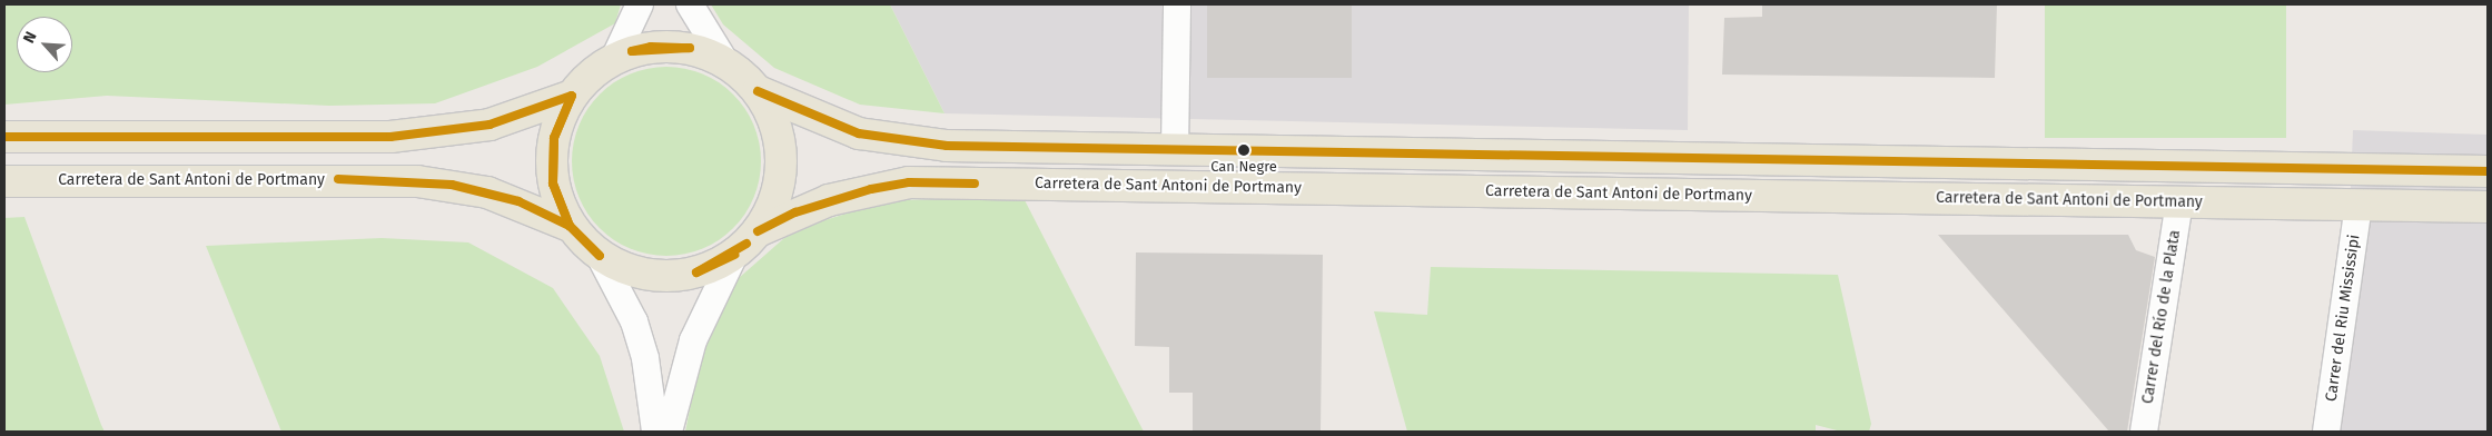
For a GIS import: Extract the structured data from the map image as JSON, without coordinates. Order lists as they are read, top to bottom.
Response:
{
  "streets": {
    "main road": ["Carretera de Sant Antoni de Portmany"],
    "street": ["Carrer del Río de la Plata", "Carrer del Riu Mississipi"]
  },
  "crossings": [
    ["Carretera de Sant Antoni de Portmany", "Carrer del Río de la Plata"],
    ["Carretera de Sant Antoni de Portmany", "Carrer del Riu Mississipi"]
  ],
  "places": ["Can Negre"],
  "north": "top left"
}
